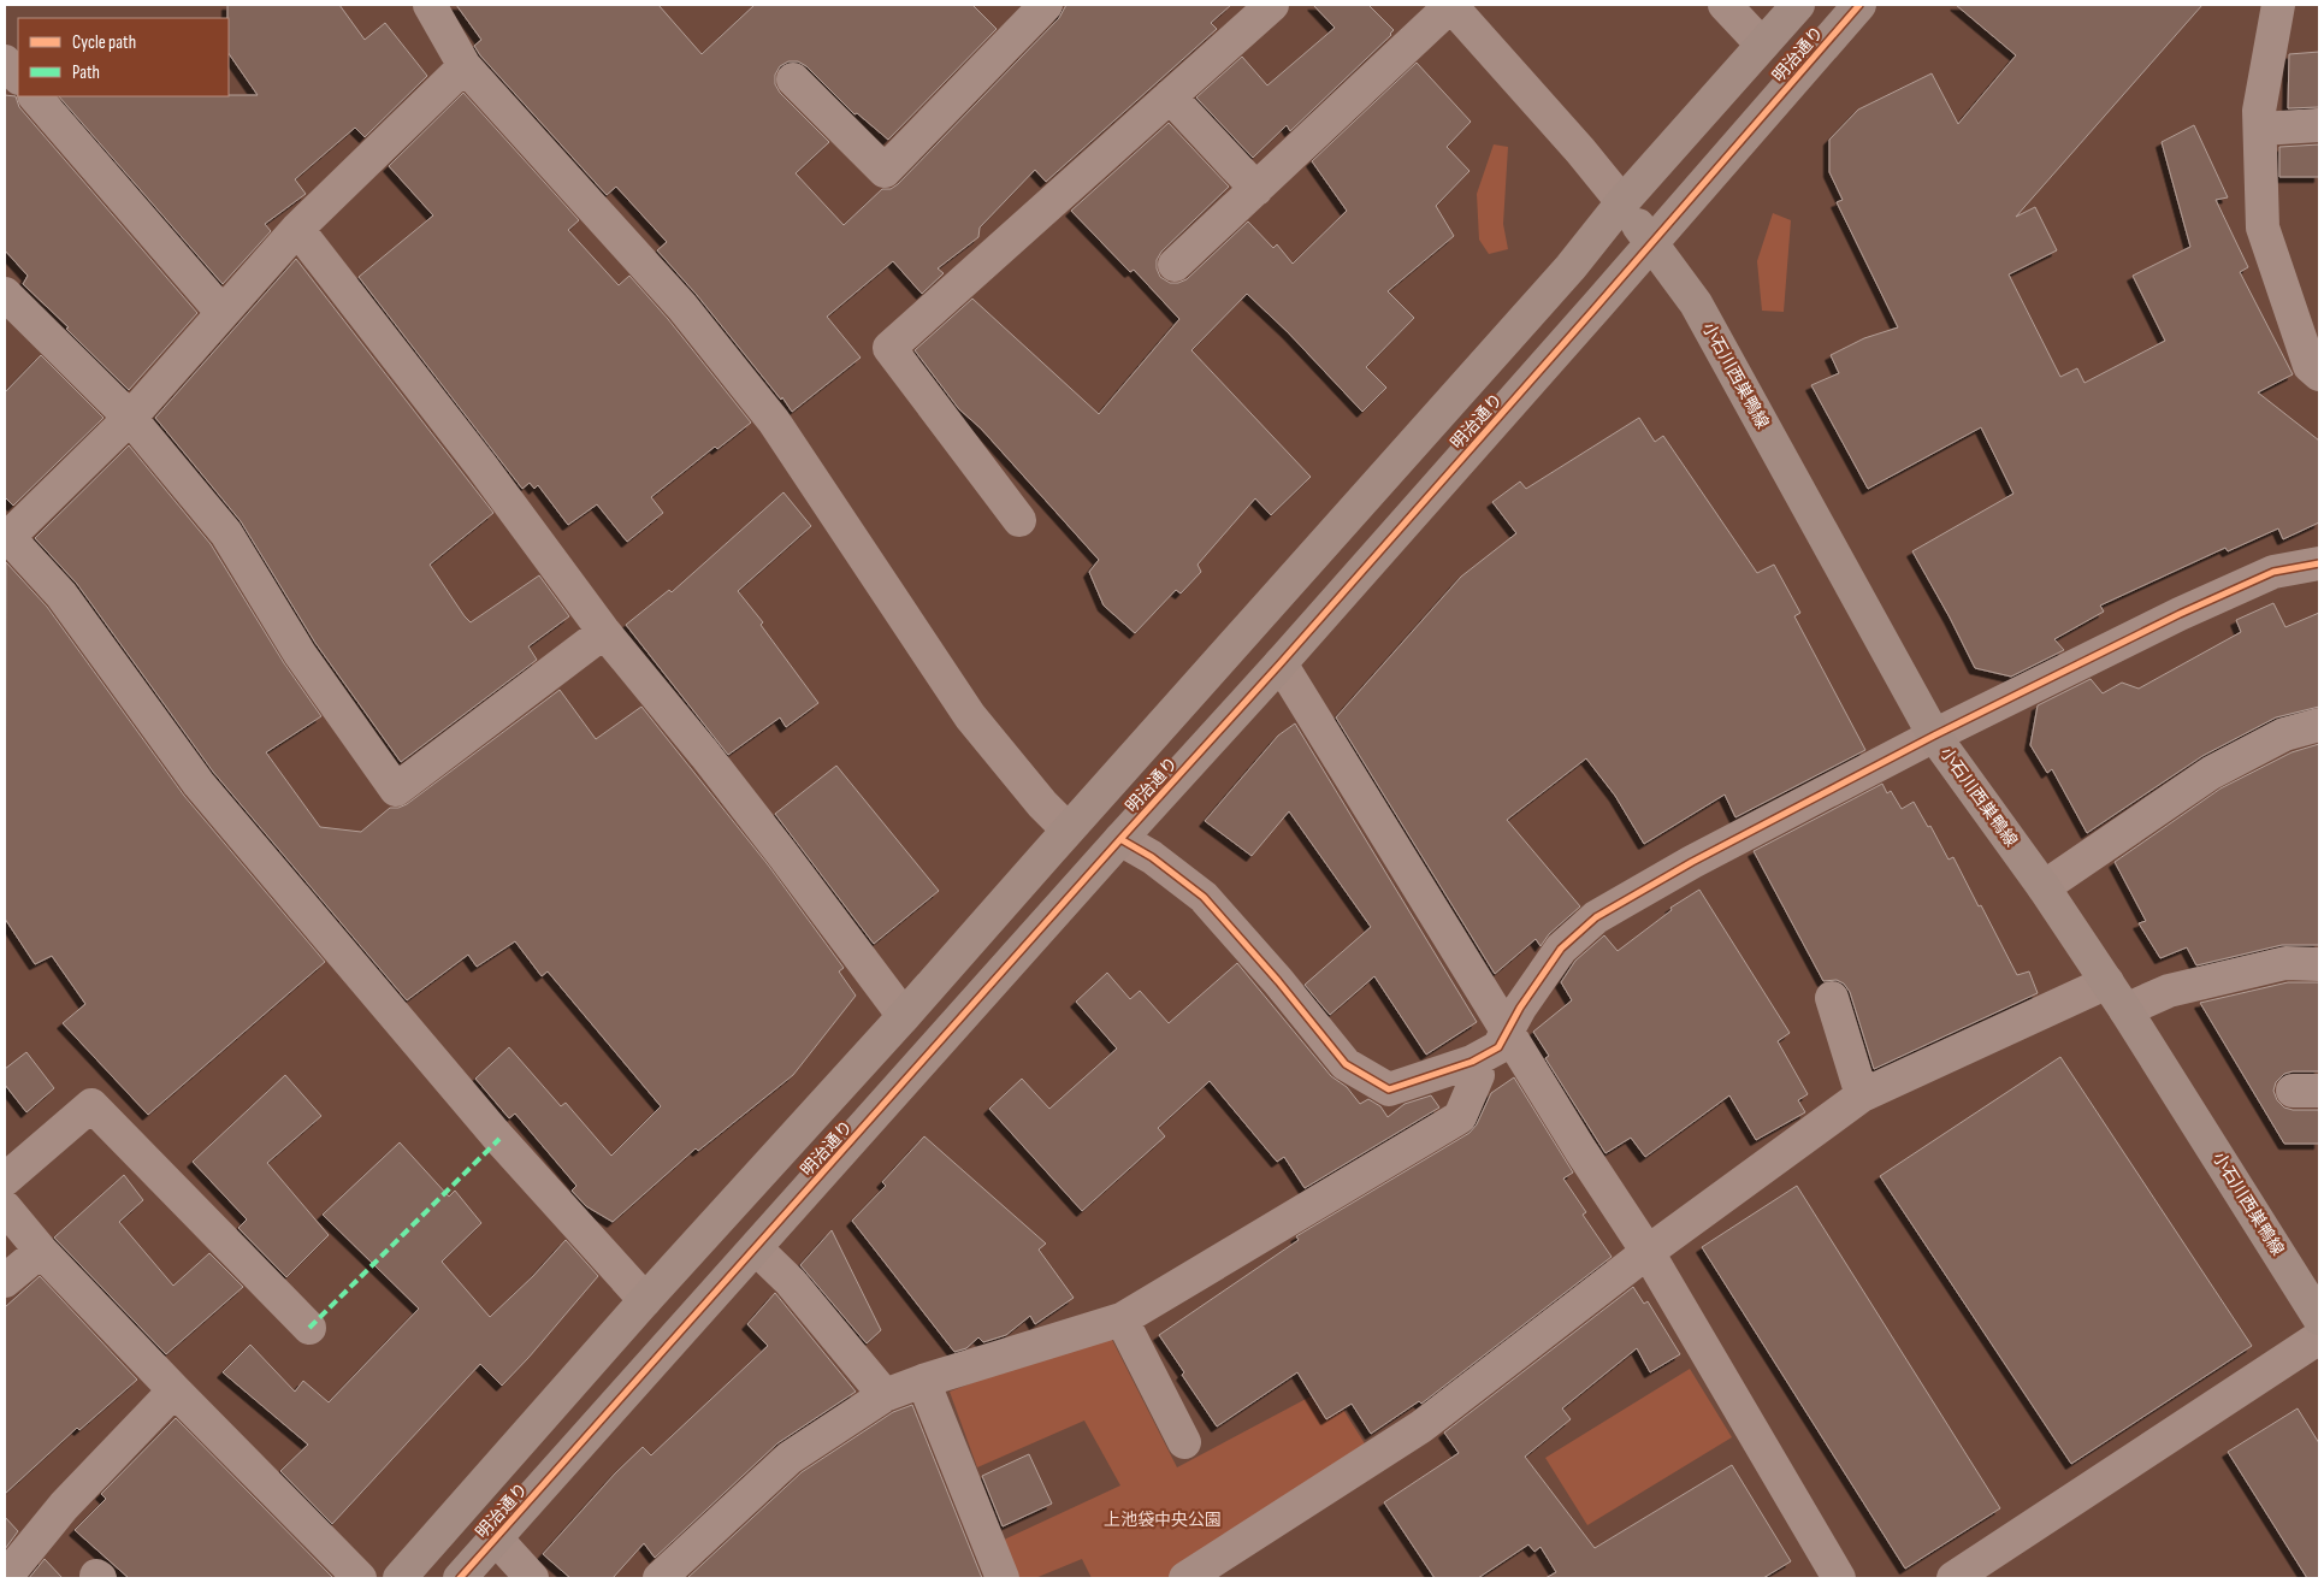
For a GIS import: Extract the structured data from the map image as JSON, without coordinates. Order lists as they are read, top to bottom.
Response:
{
  "streets": {
    "main road": ["明治通り", "小石川西巣鴨線"]
  },
  "crossings": [
    ["明治通り", "小石川西巣鴨線"]
  ],
  "parks": ["上池袋中央公園"],
  "legend": ["Cycle path", "Path"]
}
